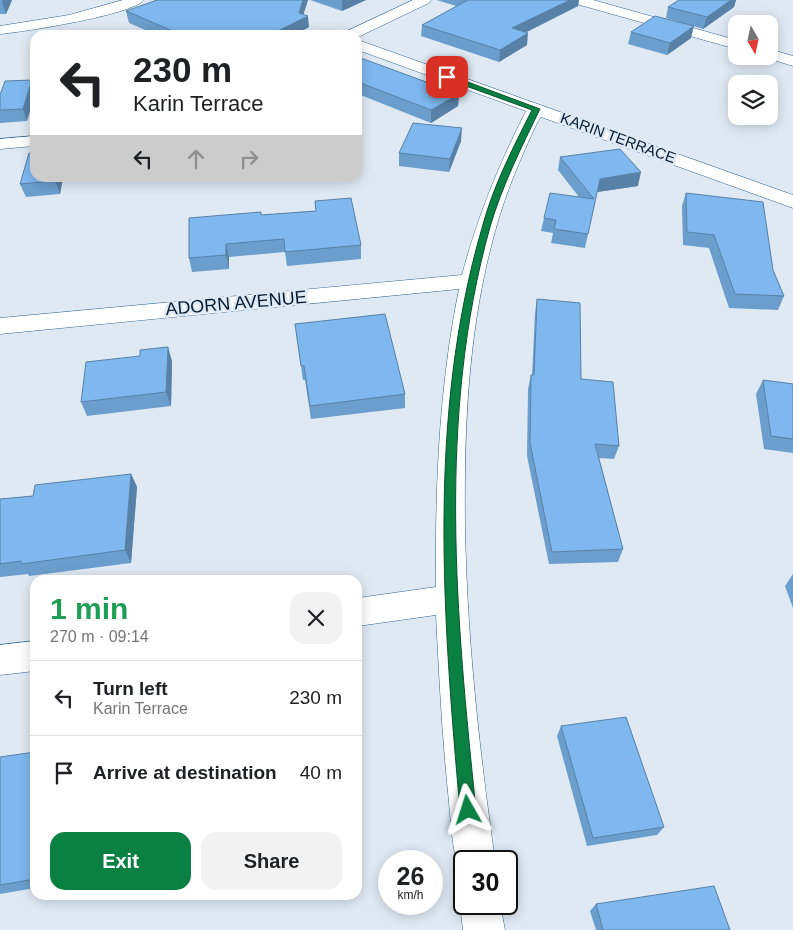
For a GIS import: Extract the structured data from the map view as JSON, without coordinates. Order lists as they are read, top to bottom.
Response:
{
  "streets": {
    "street": ["KARIN TERRACE", "ADORN AVENUE"]
  },
  "north": "bottom",
  "page": {
    "turn": ["230 m", "Karin Terrace"],
    "heading": ["1 min", "270 m · 09:14"],
    "list": [
      {
        "name": "Turn left",
        "note": "Karin Terrace",
        "value": "230 m"
      },
      {
        "name": "Arrive at destination",
        "value": "40 m"
      }
    ],
    "buttons": ["Exit", "Share"],
    "speed": "26 km/h",
    "limit": "30"
  }
}
